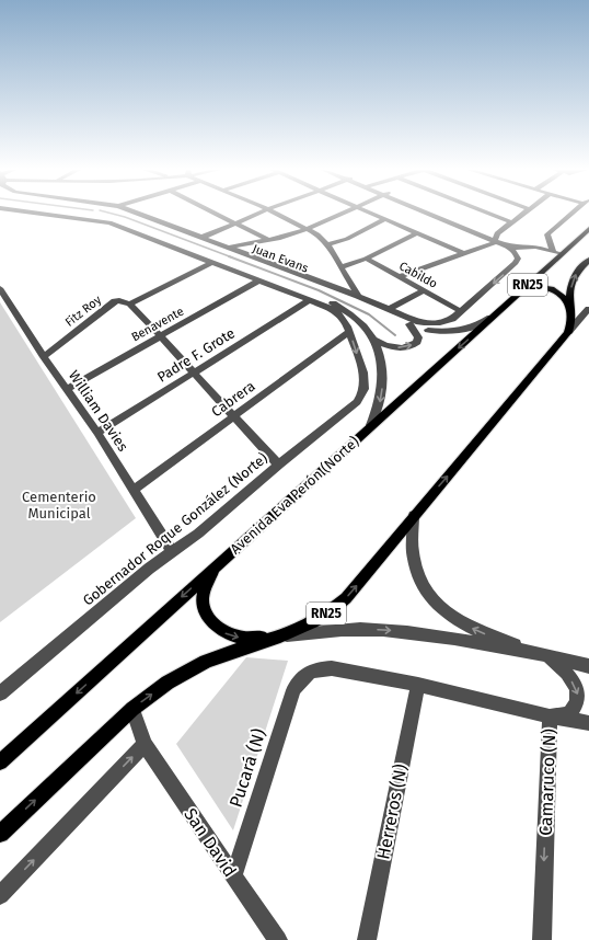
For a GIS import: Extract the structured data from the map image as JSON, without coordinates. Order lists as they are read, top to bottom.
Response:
{
  "streets": {
    "main road": ["RN25", "Avenida Eva Perón (Norte)"],
    "street": [
      "Juan Evans",
      "Cabildo",
      "Fitz Roy",
      "Benavente",
      "Padre F. Grote",
      "Cabrera",
      "William Davies",
      "Gobernador Roque González (Norte)",
      "Pucará (N)",
      "Camaruco (N)",
      "Herreros (N)",
      "San David"
    ]
  },
  "crossings": [
    ["Juan Evans", "Cabildo"],
    ["Juan Evans", "Fitz Roy"],
    ["Juan Evans", "Benavente"],
    ["Juan Evans", "Padre F. Grote"],
    ["Juan Evans", "Cabrera"],
    ["Juan Evans", "Avenida Eva Perón (Norte)"],
    ["Juan Evans", "Gobernador Roque González (Norte)"],
    ["Fitz Roy", "William Davies"],
    ["Benavente", "William Davies"],
    ["Padre F. Grote", "William Davies"],
    ["Cabrera", "William Davies"],
    ["William Davies", "Gobernador Roque González (Norte)"],
    ["Pucará (N)", "Herreros (N)"],
    ["Pucará (N)", "San David"]
  ],
  "one_way": ["Camaruco (N)"],
  "parks": ["Cementerio Municipal"]
}
